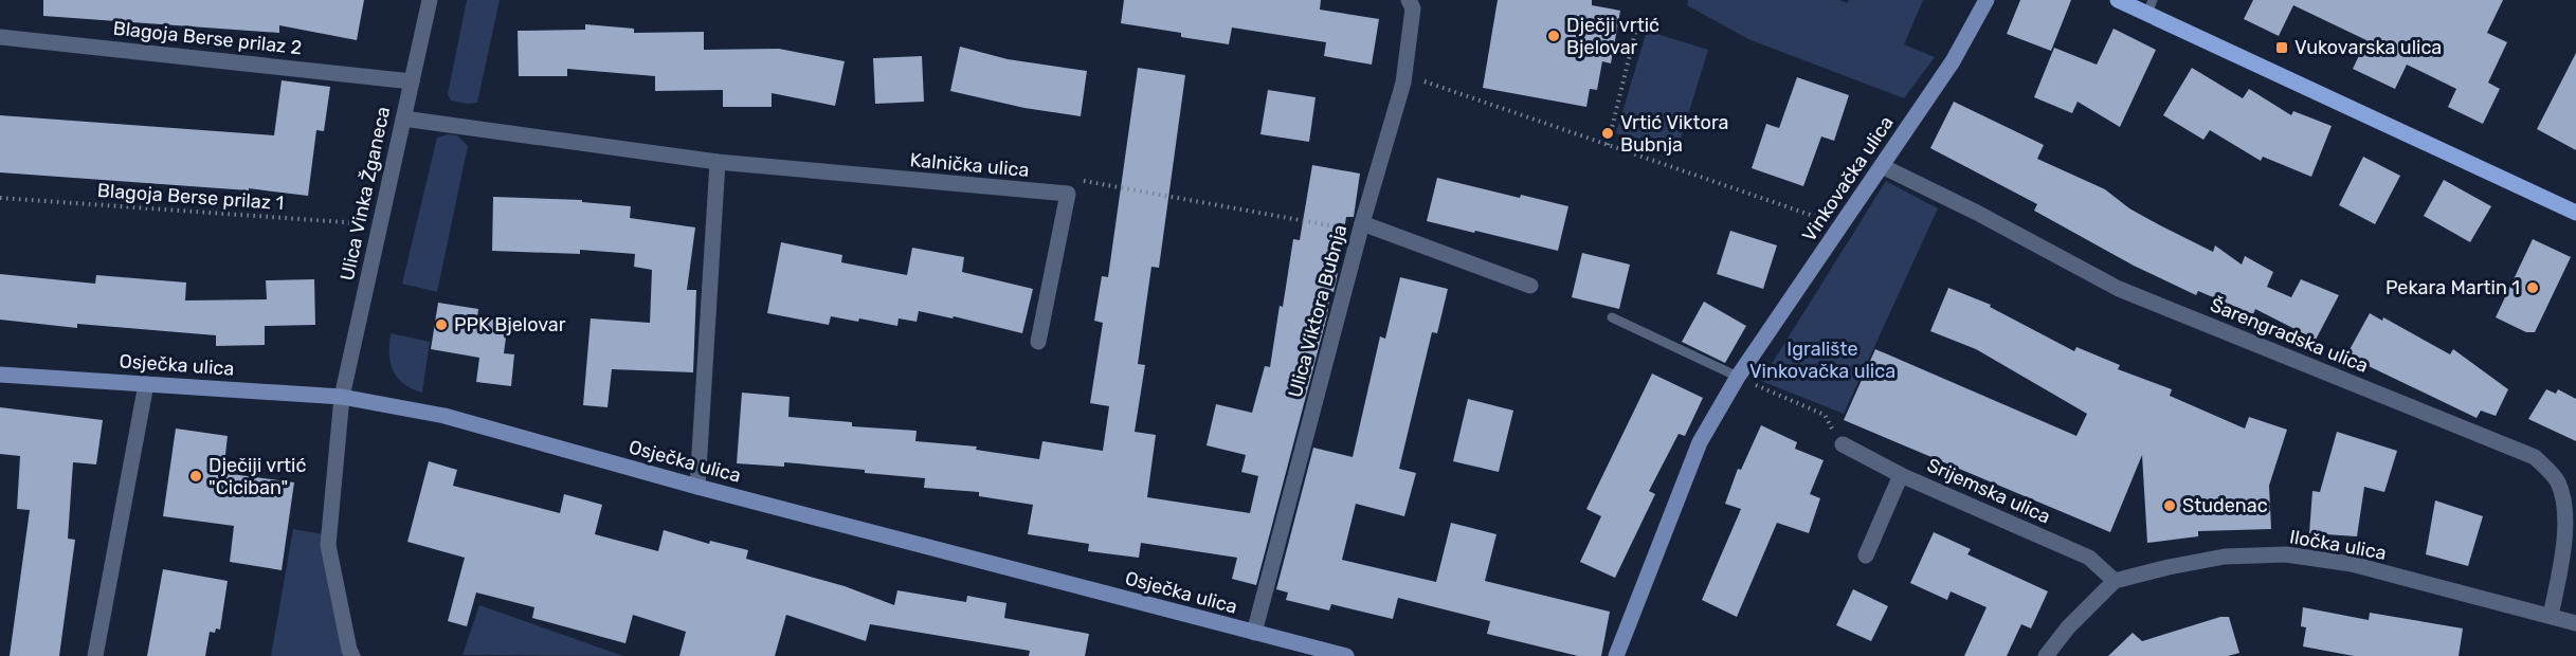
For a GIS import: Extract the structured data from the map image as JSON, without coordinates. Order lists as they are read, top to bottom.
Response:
{
  "streets": {
    "street": [
      "Blagoja Berse prilaz 2",
      "Kalnička ulica",
      "Vinkovačka ulica",
      "Ulica Vinka Žganeca",
      "Ulica Viktora Bubnja",
      "Šarengradska ulica",
      "Osječka ulica",
      "Srijemska ulica",
      "Iločka ulica"
    ],
    "path": ["Blagoja Berse prilaz 1"]
  },
  "crossings": [
    ["Blagoja Berse prilaz 2", "Ulica Vinka Žganeca"],
    ["Kalnička ulica", "Ulica Vinka Žganeca"],
    ["Vinkovačka ulica", "Šarengradska ulica"],
    ["Ulica Vinka Žganeca", "Blagoja Berse prilaz 1"],
    ["Ulica Vinka Žganeca", "Osječka ulica"],
    ["Ulica Viktora Bubnja", "Osječka ulica"],
    ["Šarengradska ulica", "Iločka ulica"],
    ["Srijemska ulica", "Iločka ulica"]
  ],
  "parks": ["Igralište Vinkovačka ulica"],
  "places": {
    "other": [
      "Dječji vrtić Bjelovar",
      "Vrtić Viktora Bubnja",
      "Pekara Martin 1",
      "PPK Bjelovar",
      "Dječiji vrtić \"Ciciban\"",
      "Studenac"
    ],
    "transit": ["Vukovarska ulica"]
  }
}
